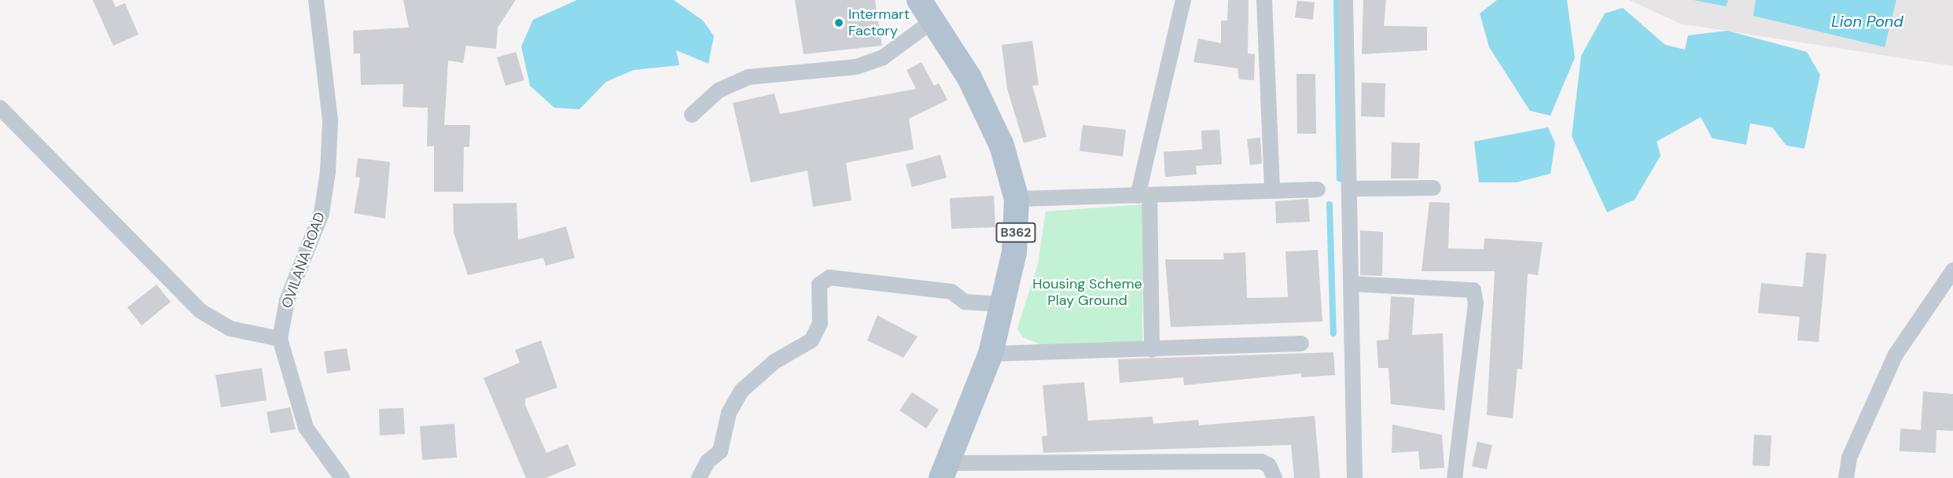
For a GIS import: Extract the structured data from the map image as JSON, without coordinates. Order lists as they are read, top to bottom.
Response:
{
  "streets": {
    "main road": ["B362"],
    "street": ["OVILANA ROAD"]
  },
  "water": ["Lion Pond"],
  "parks": ["Housing Scheme Play Ground"],
  "places": ["Intermart Factory"]
}
